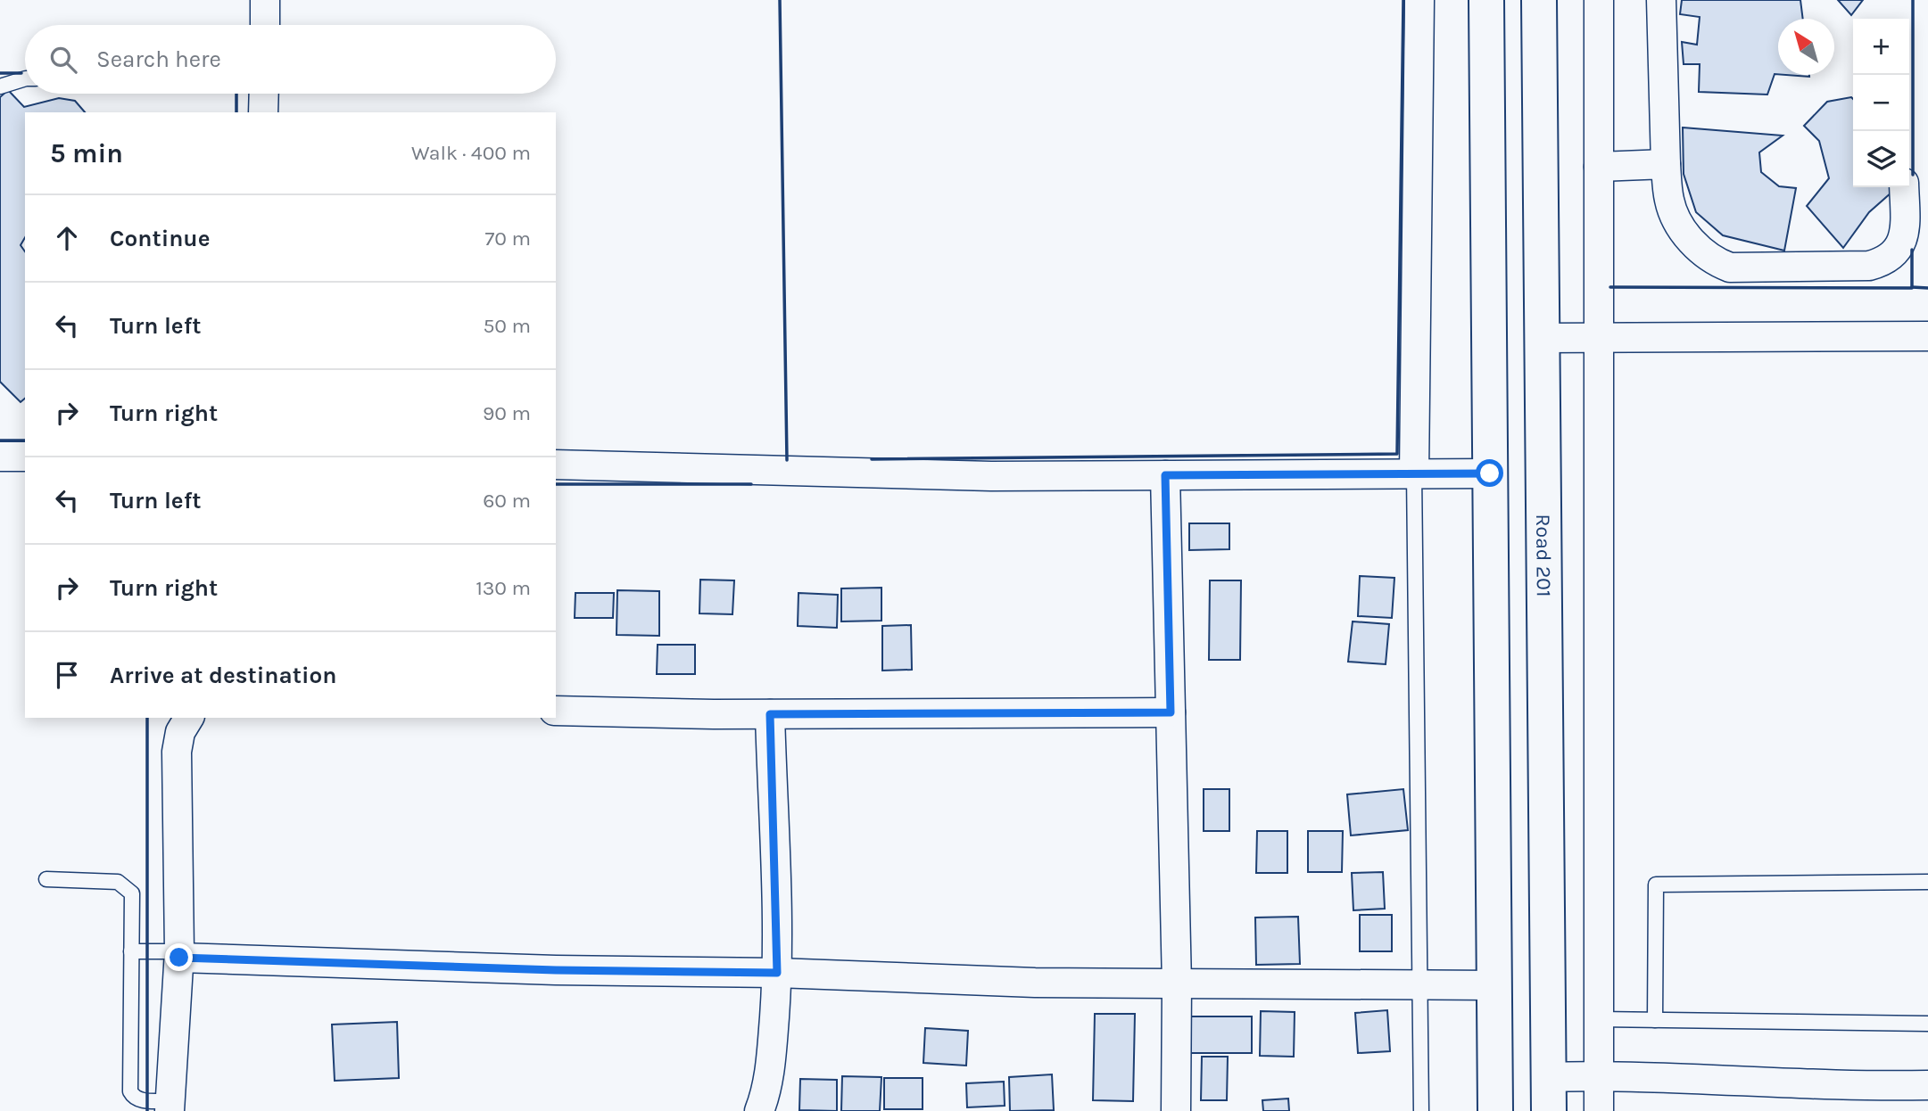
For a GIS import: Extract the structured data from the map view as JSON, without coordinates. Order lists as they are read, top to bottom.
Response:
{
  "streets": {
    "main road": ["Road 201"]
  },
  "north": "top left",
  "page": {
    "map_buttons": ["+", "−"],
    "search": "Search here",
    "heading": ["5 min", "Walk · 400 m"],
    "list": [
      ["Continue", "70 m"],
      ["Turn left", "50 m"],
      ["Turn right", "90 m"],
      ["Turn left", "60 m"],
      ["Turn right", "130 m"],
      "Arrive at destination"
    ]
  }
}
